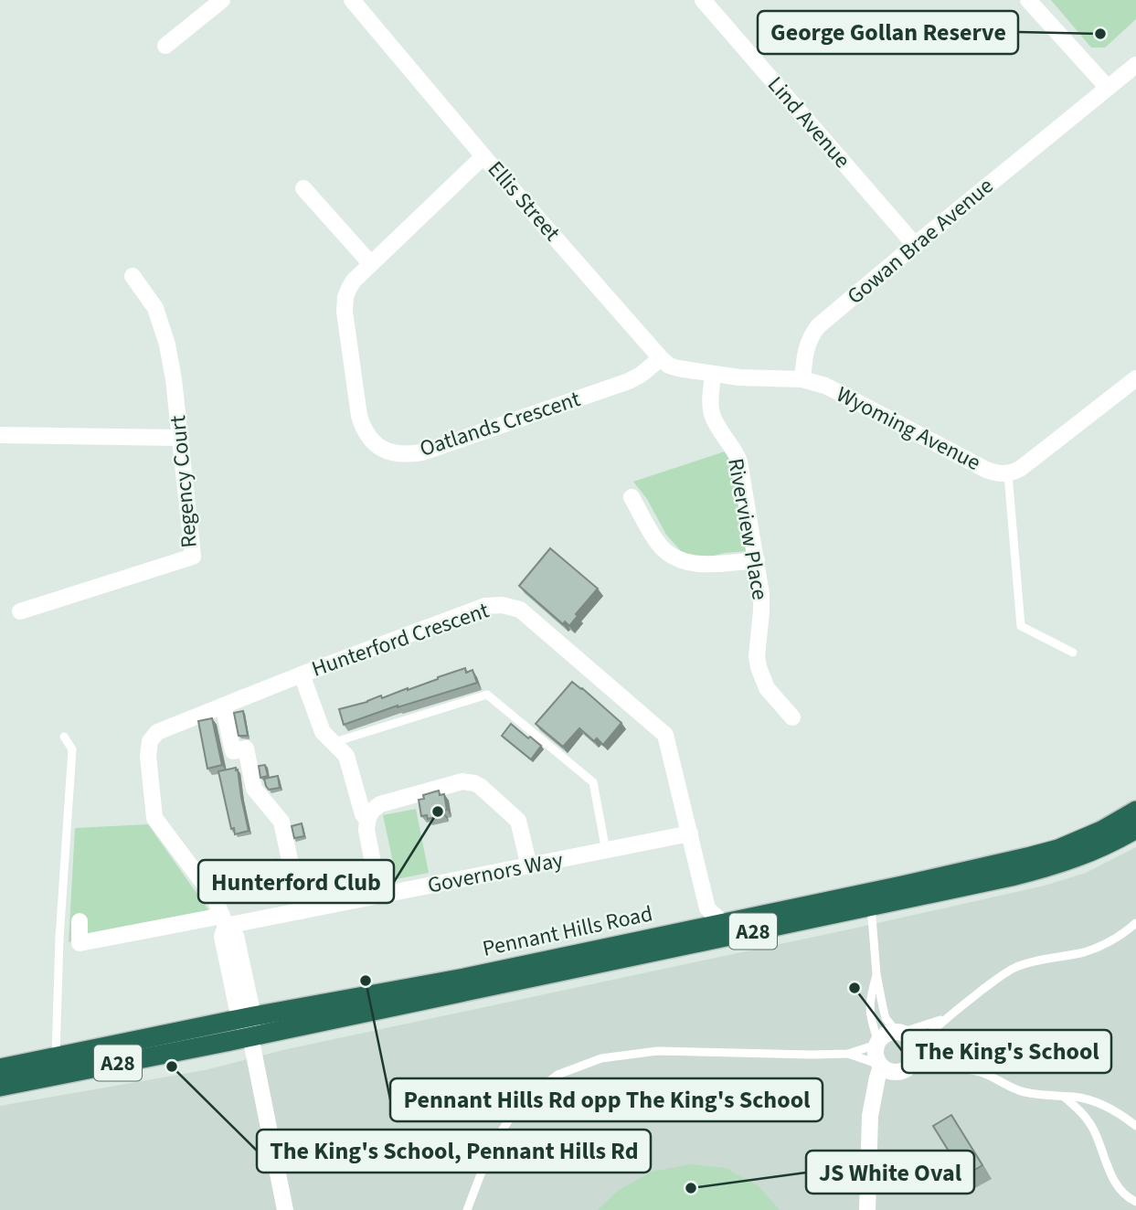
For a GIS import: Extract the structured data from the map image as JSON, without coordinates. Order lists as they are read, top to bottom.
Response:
{
  "streets": {
    "highway": ["Pennant Hills Road", "A28"],
    "street": [
      "Lind Avenue",
      "Ellis Street",
      "Gowan Brae Avenue",
      "Oatlands Crescent",
      "Wyoming Avenue",
      "Regency Court",
      "Riverview Place",
      "Hunterford Crescent",
      "Governors Way"
    ]
  },
  "crossings": [
    ["Lind Avenue", "Gowan Brae Avenue"],
    ["Ellis Street", "Oatlands Crescent"],
    ["Ellis Street", "Riverview Place"],
    ["Gowan Brae Avenue", "Wyoming Avenue"],
    ["Hunterford Crescent", "Governors Way"],
    ["Hunterford Crescent", "Pennant Hills Road"]
  ],
  "places": [
    "George Gollan Reserve",
    "Hunterford Club",
    "Pennant Hills Rd opp The King's School",
    "The King's School",
    "The King's School, Pennant Hills Rd",
    "JS White Oval"
  ]
}
